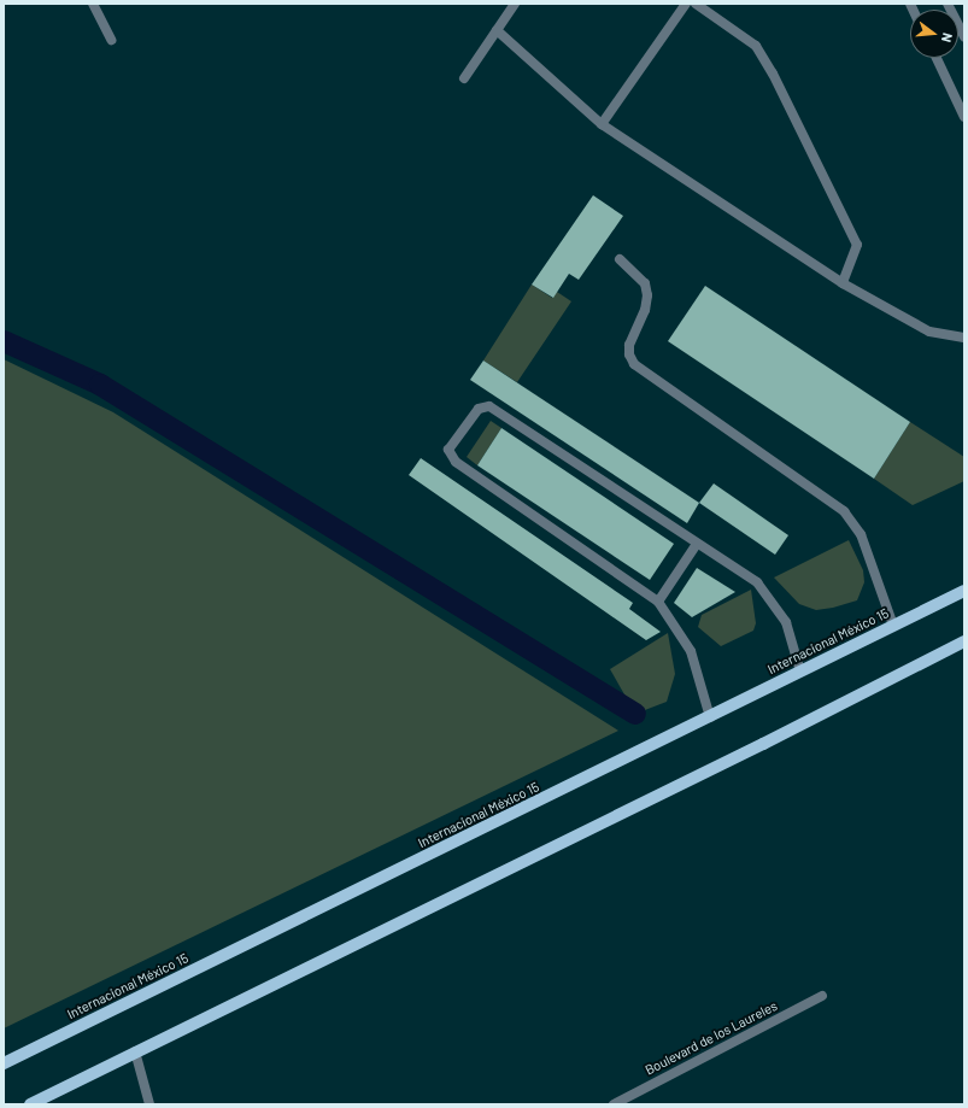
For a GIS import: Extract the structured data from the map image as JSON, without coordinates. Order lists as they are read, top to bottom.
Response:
{
  "streets": {
    "main road": ["Internacional México 15"],
    "street": ["Boulevard de los Laureles"]
  },
  "north": "right"
}
